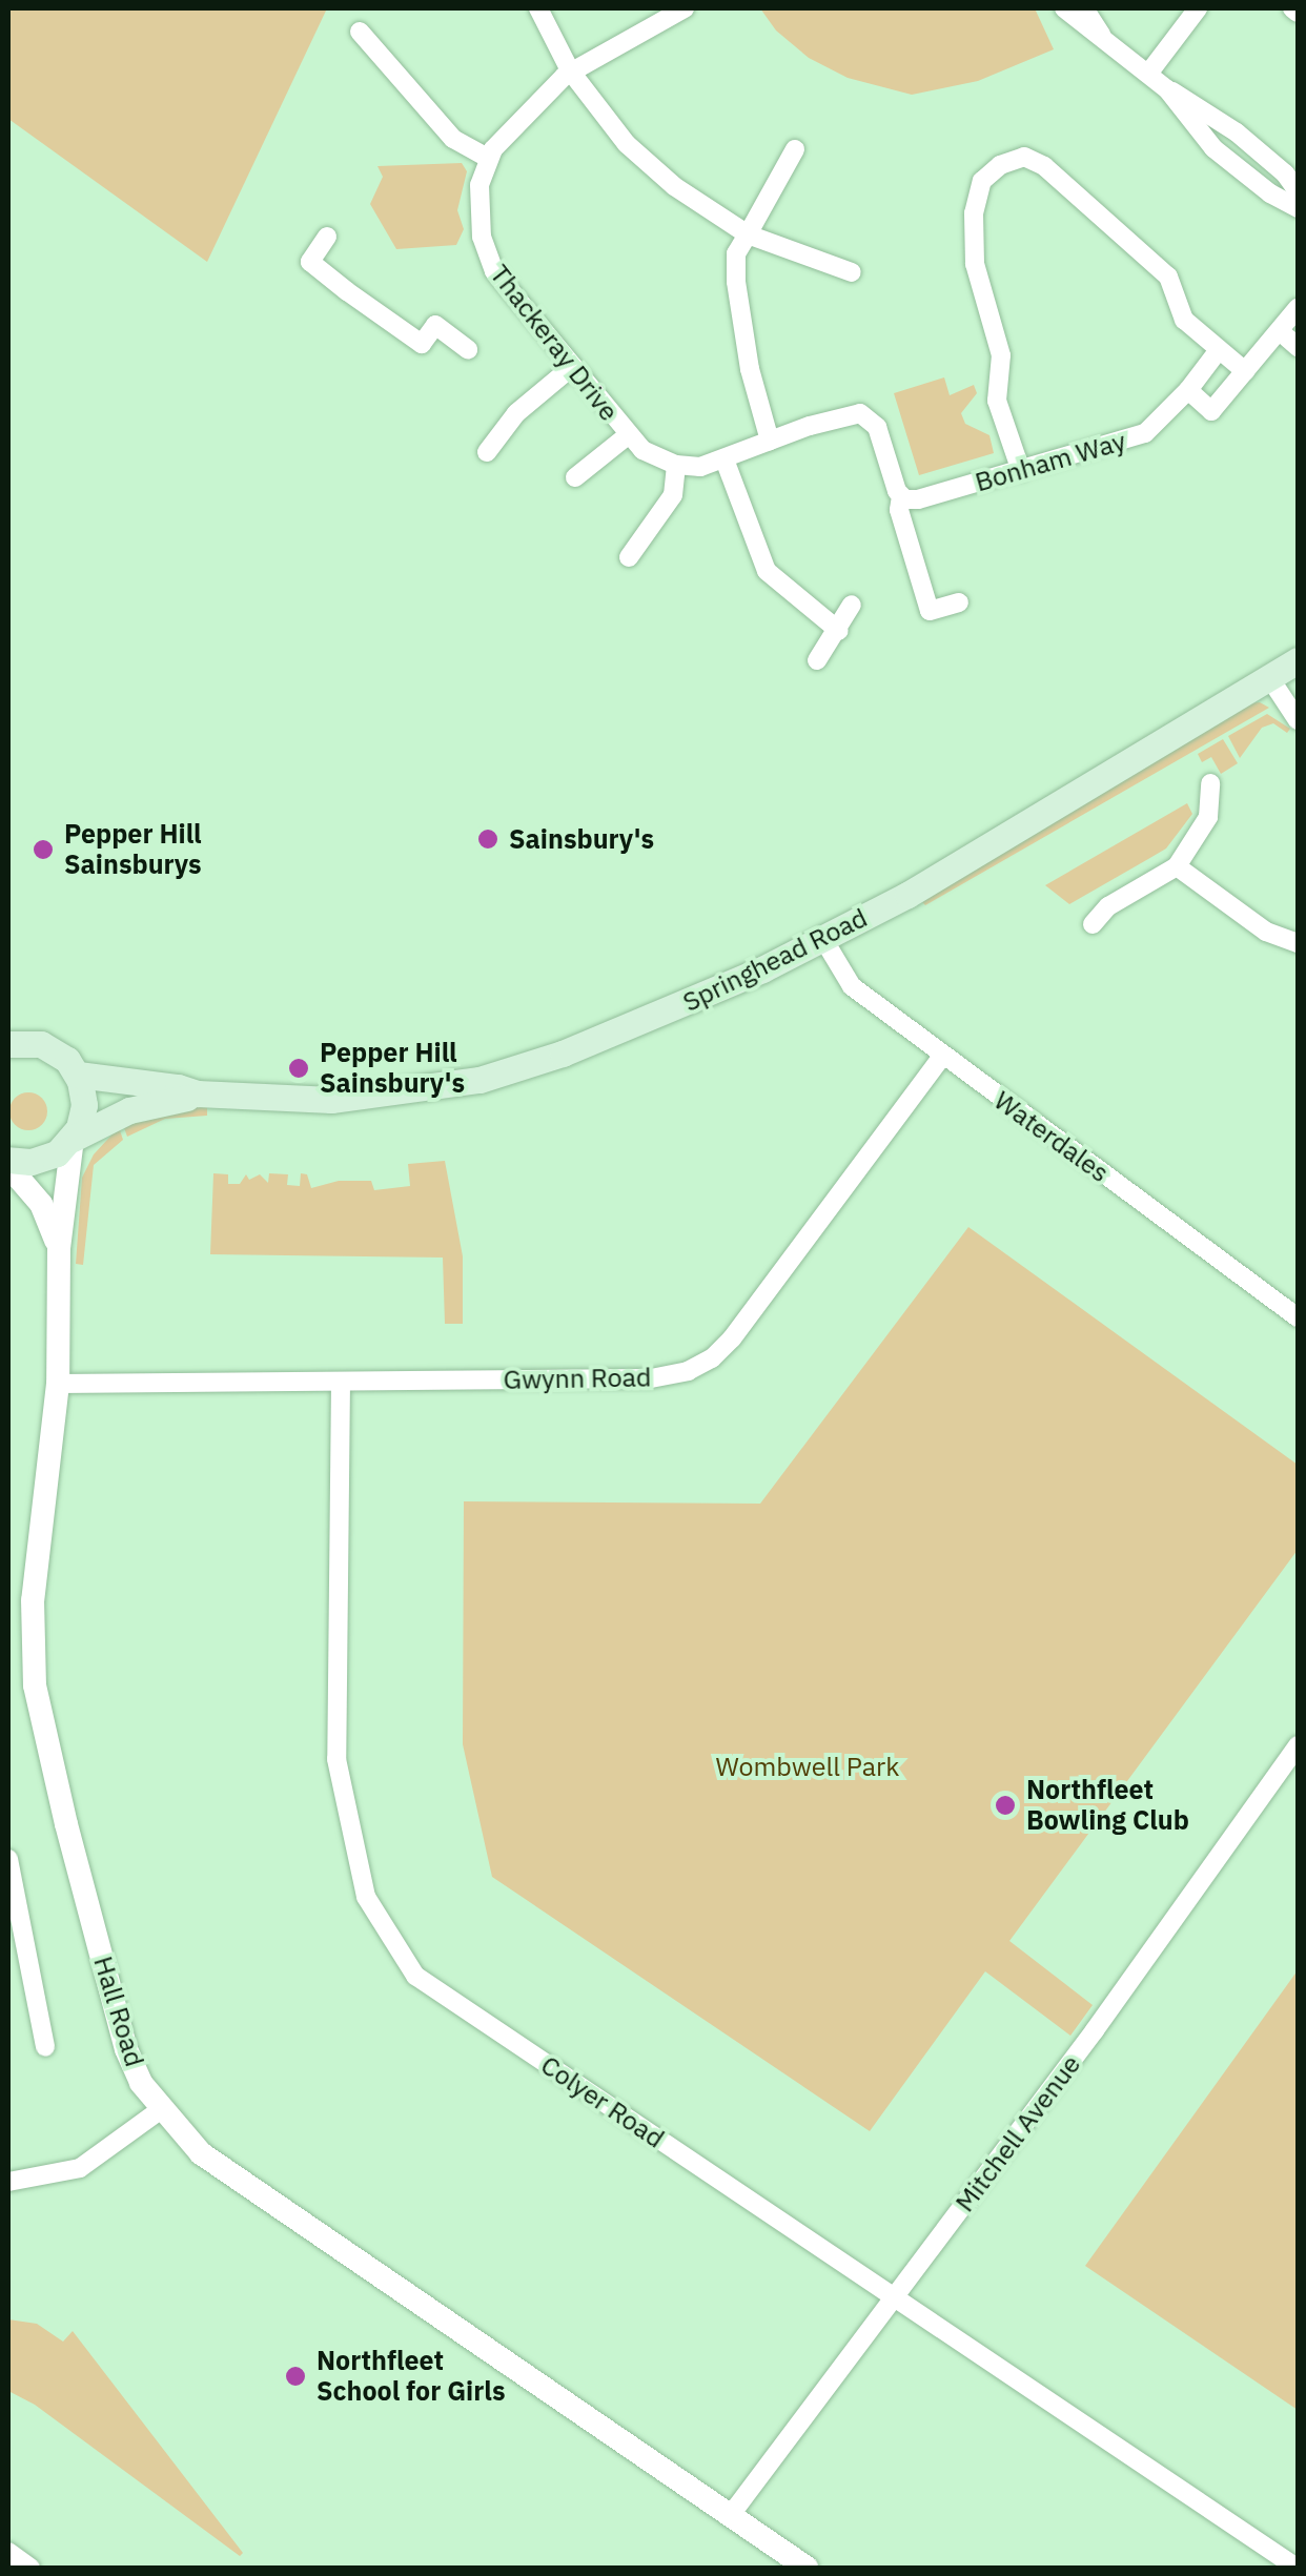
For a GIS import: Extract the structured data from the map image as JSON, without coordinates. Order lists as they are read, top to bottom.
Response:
{
  "streets": {
    "main road": ["Springhead Road", "Hall Road"],
    "street": [
      "Thackeray Drive",
      "Bonham Way",
      "Waterdales",
      "Gwynn Road",
      "Colyer Road",
      "Mitchell Avenue"
    ]
  },
  "crossings": [
    ["Springhead Road", "Waterdales"],
    ["Springhead Road", "Hall Road"],
    ["Waterdales", "Gwynn Road"],
    ["Gwynn Road", "Hall Road"],
    ["Gwynn Road", "Colyer Road"],
    ["Hall Road", "Mitchell Avenue"],
    ["Colyer Road", "Mitchell Avenue"]
  ],
  "parks": ["Wombwell Park"],
  "places": [
    "Sainsbury's",
    "Pepper Hill Sainsburys",
    "Pepper Hill Sainsbury's",
    "Northfleet Bowling Club",
    "Northfleet School for Girls"
  ]
}
